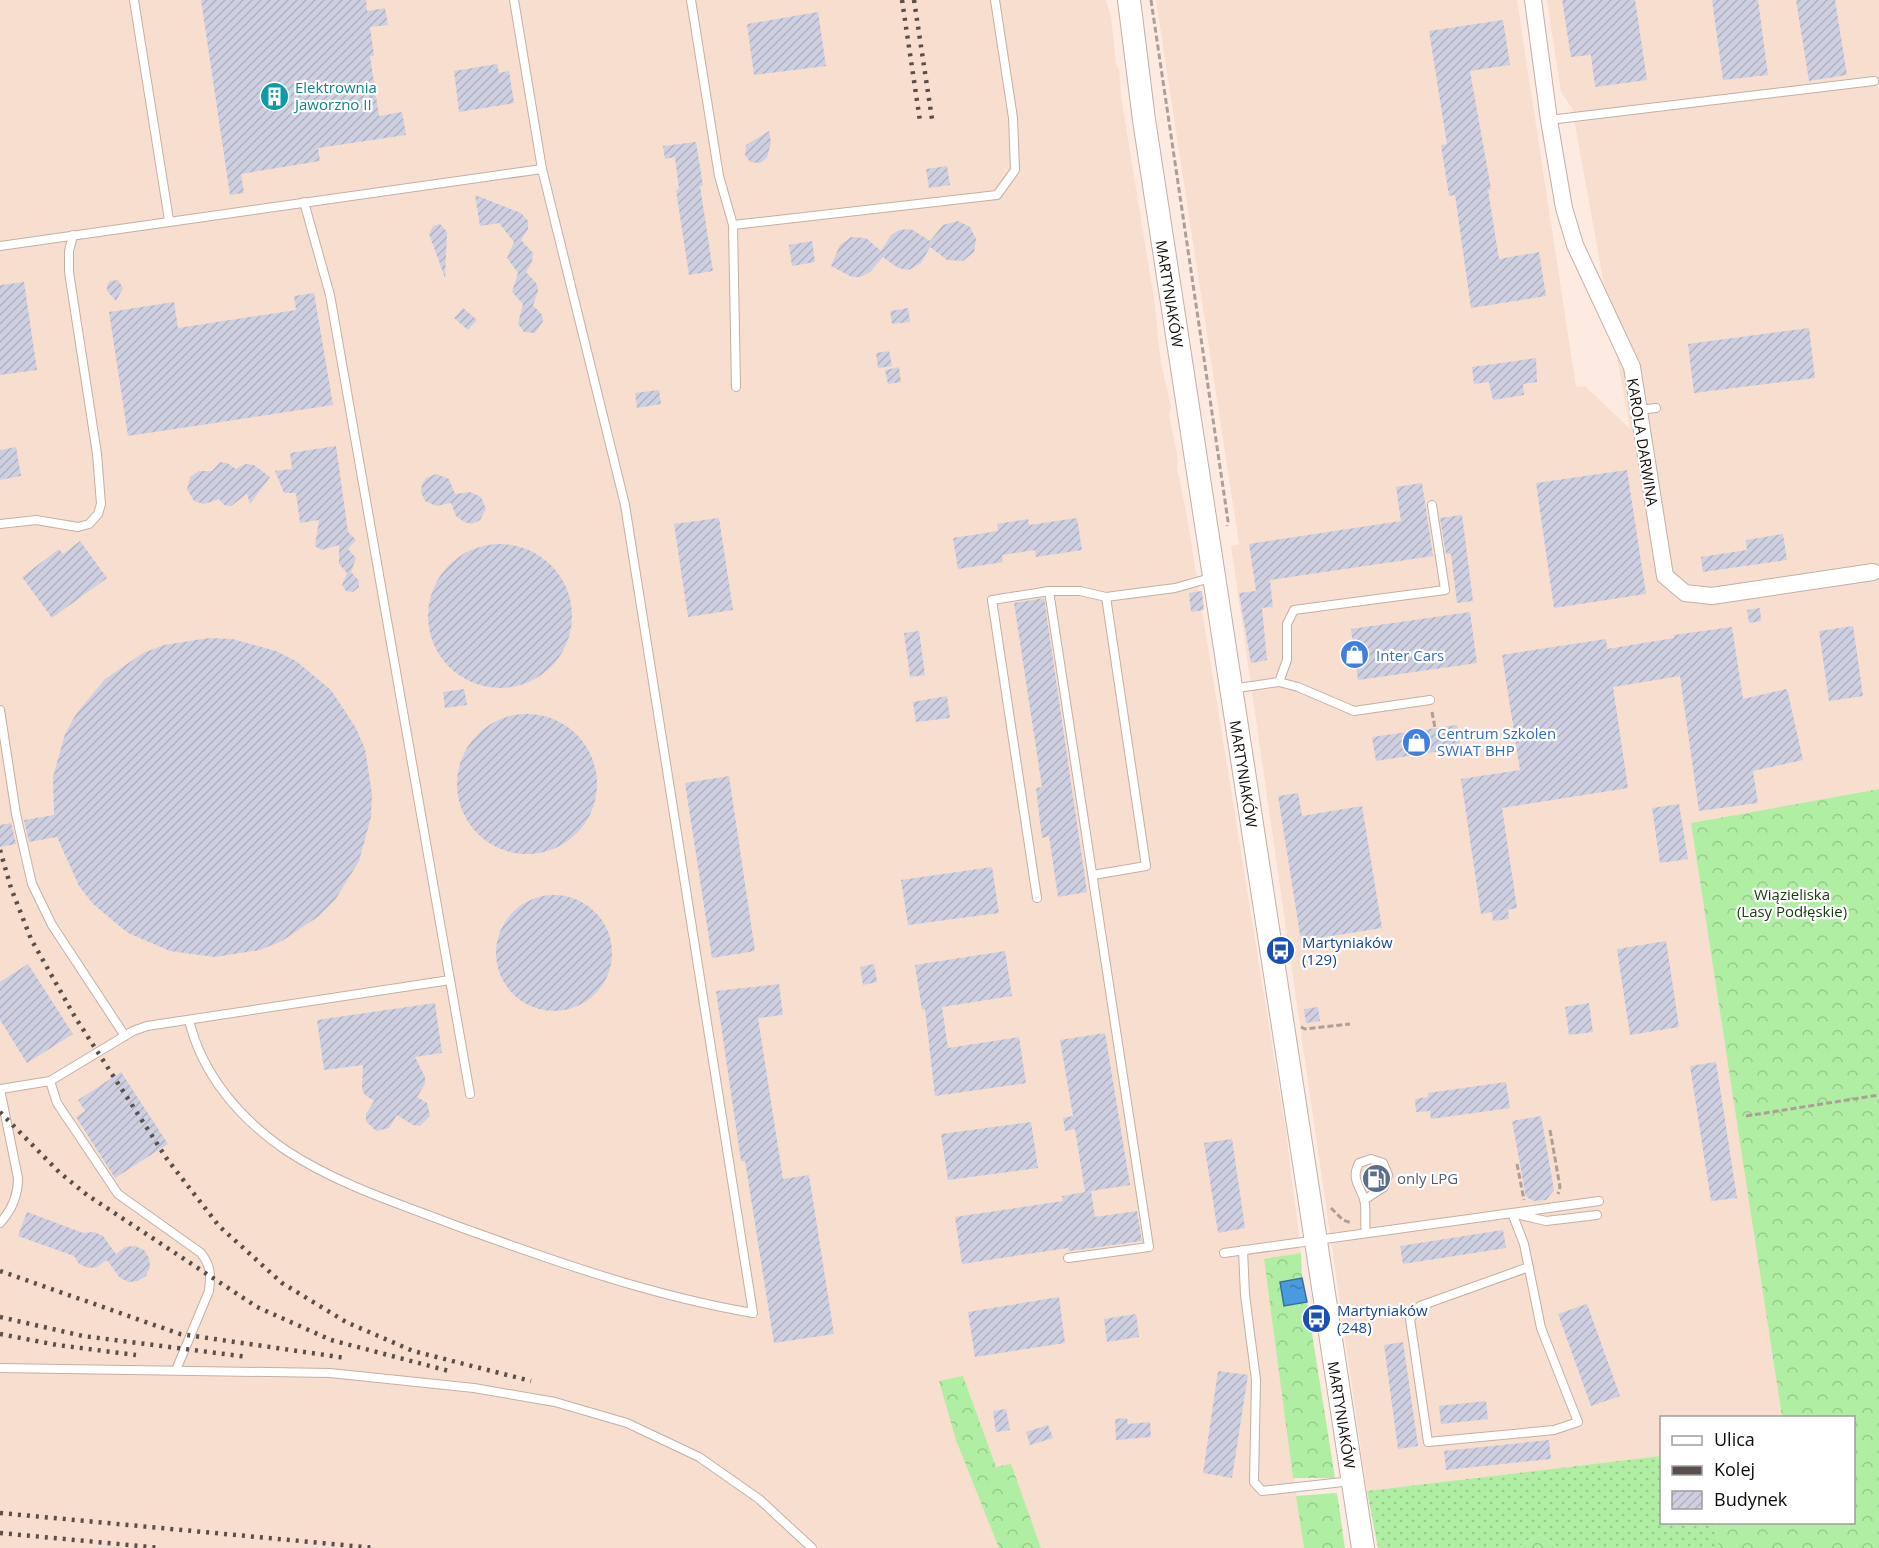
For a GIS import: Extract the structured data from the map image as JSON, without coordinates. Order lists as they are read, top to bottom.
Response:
{
  "streets": {
    "main road": ["MARTYNIAKÓW"],
    "street": ["KAROLA DARWINA"]
  },
  "parks": ["Wiązieliska (Lasy Podłęskie)"],
  "places": {
    "building": ["Elektrownia Jaworzno II"],
    "shop": ["Inter Cars", "Centrum Szkolen SWIAT BHP"],
    "bus stop": ["Martyniaków (129)", "Martyniaków (248)"],
    "fuel station": ["only LPG"]
  },
  "legend": ["Ulica", "Kolej", "Budynek"]
}
